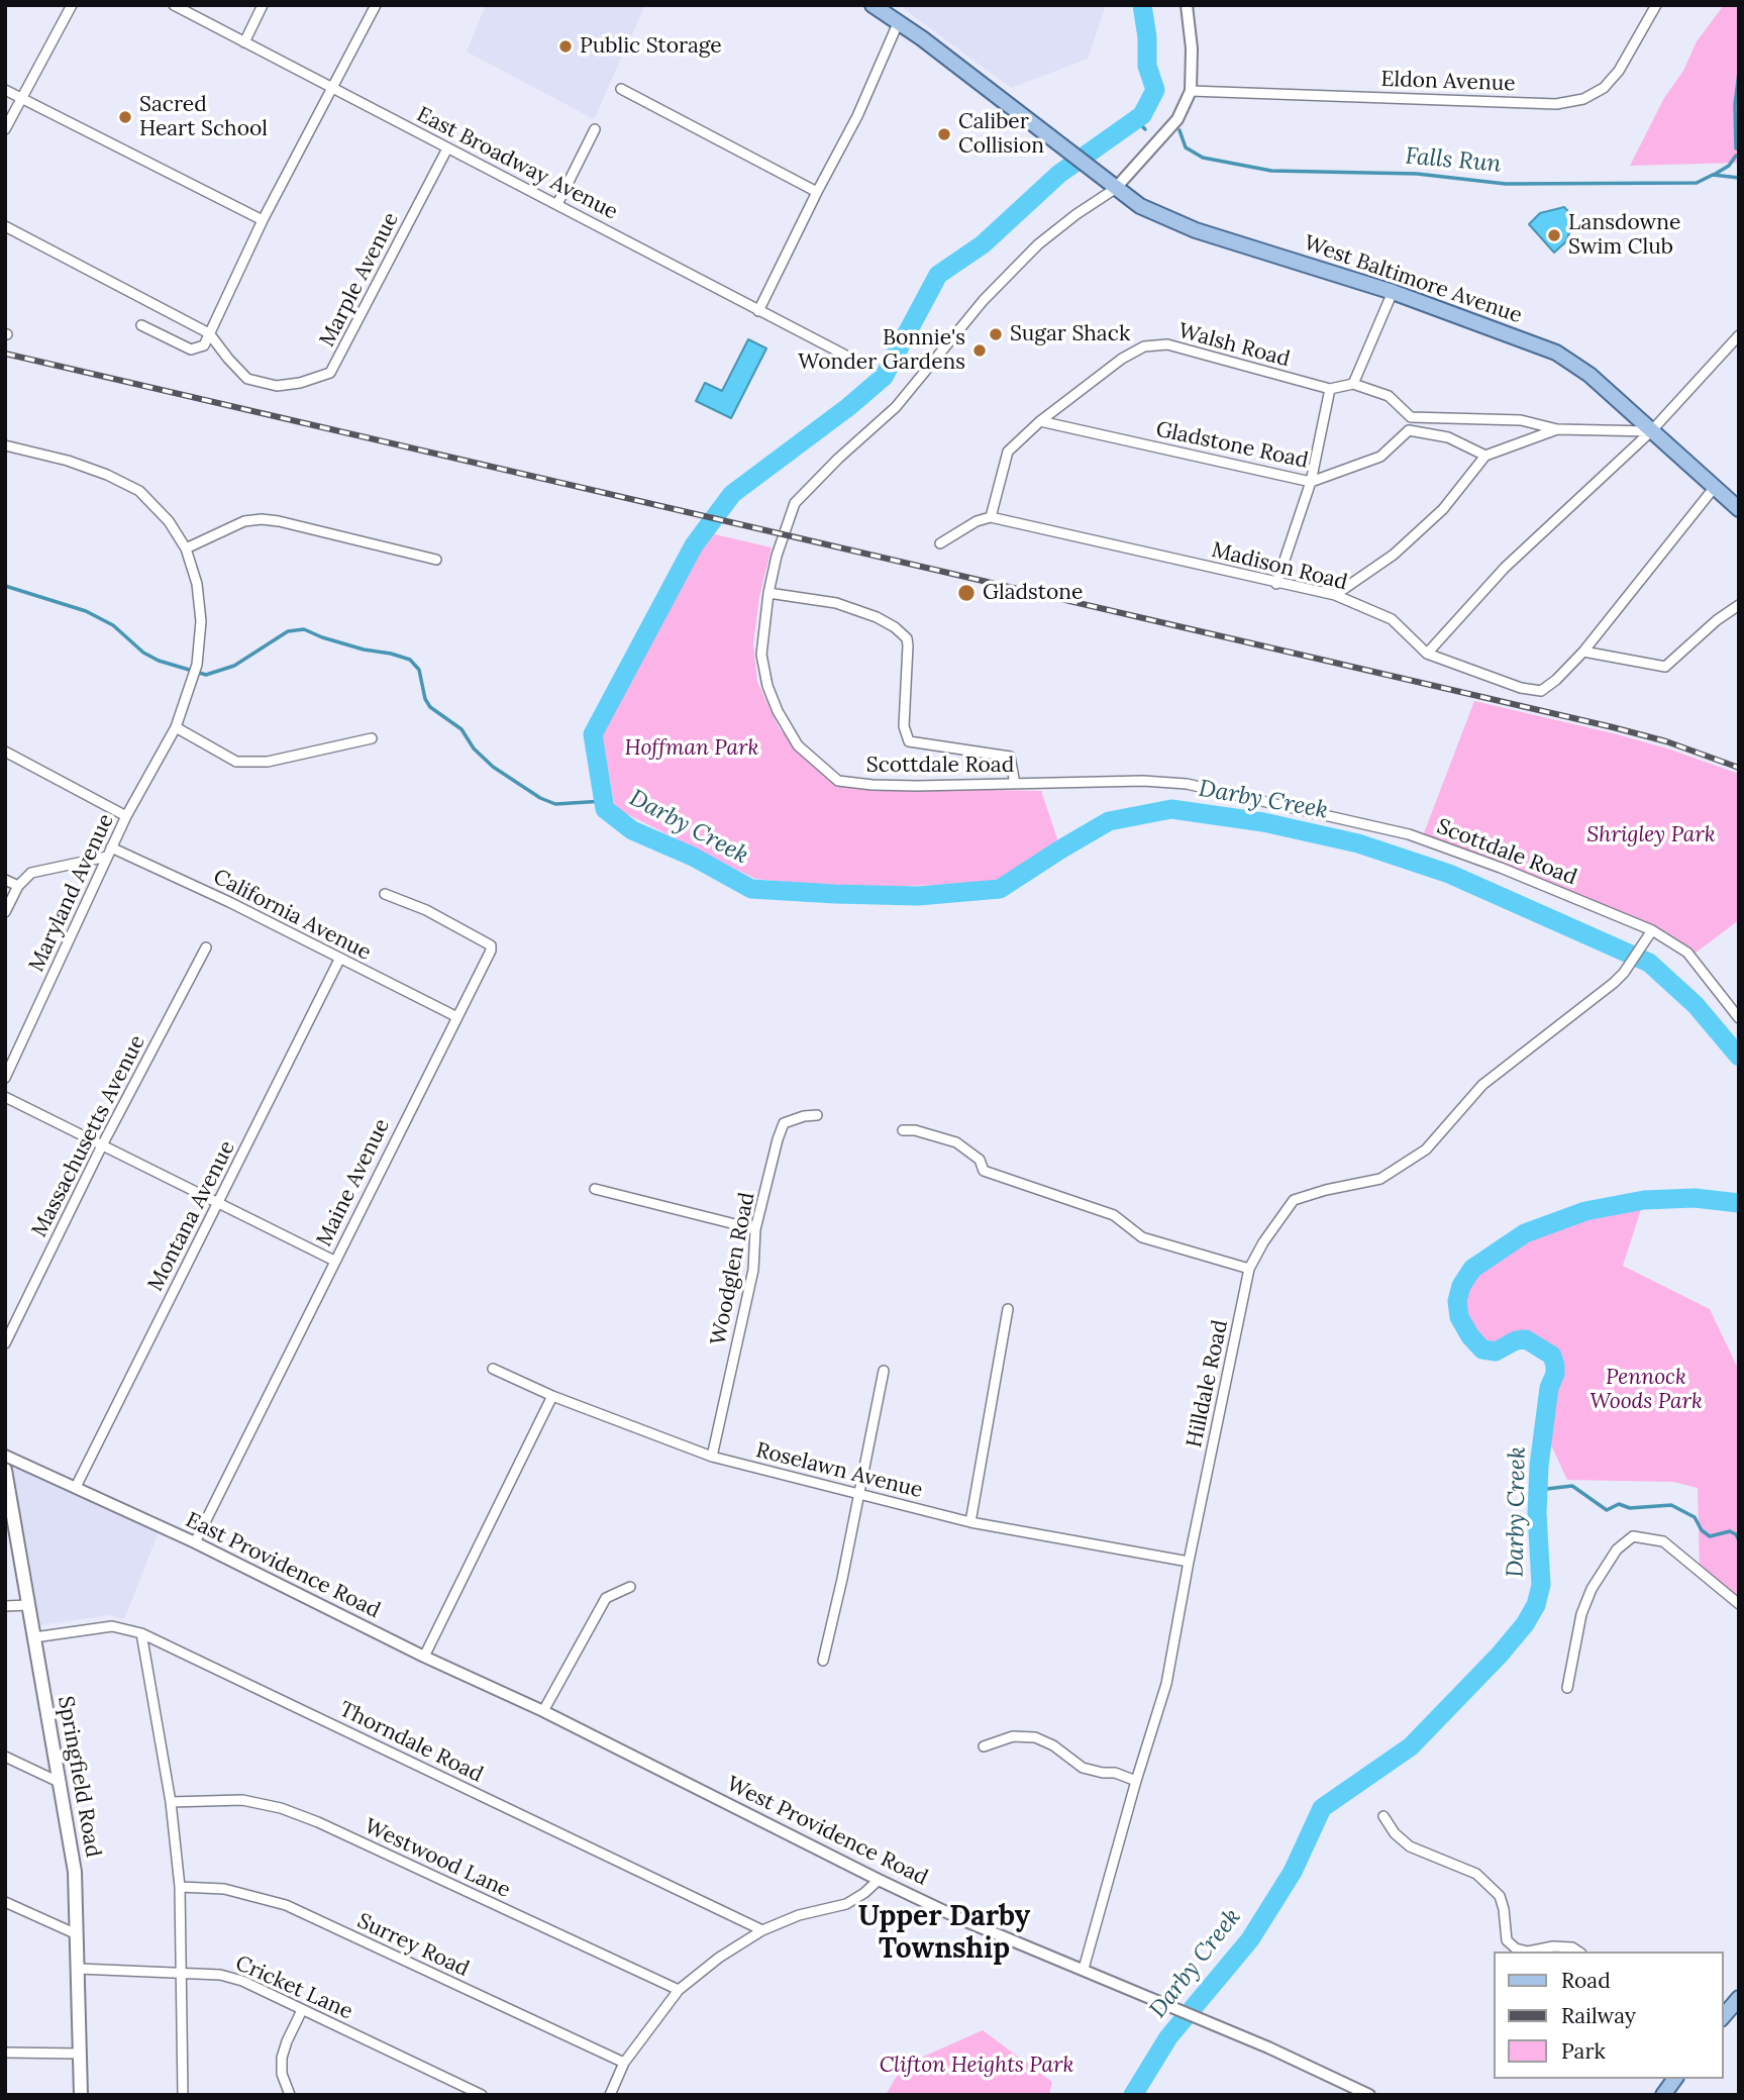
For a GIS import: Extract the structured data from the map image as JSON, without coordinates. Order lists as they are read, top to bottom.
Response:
{
  "streets": {
    "main road": ["West Baltimore Avenue", "Springfield Road"],
    "street": [
      "Eldon Avenue",
      "East Broadway Avenue",
      "Marple Avenue",
      "Walsh Road",
      "Gladstone Road",
      "Madison Road",
      "Scottdale Road",
      "Maryland Avenue",
      "California Avenue",
      "Massachusetts Avenue",
      "Maine Avenue",
      "Montana Avenue",
      "Woodglen Road",
      "Hilldale Road",
      "Roselawn Avenue",
      "East Providence Road",
      "Thorndale Road",
      "West Providence Road",
      "Westwood Lane",
      "Surrey Road",
      "Cricket Lane"
    ]
  },
  "crossings": [
    ["East Broadway Avenue", "Marple Avenue"],
    ["West Baltimore Avenue", "Scottdale Road"],
    ["Walsh Road", "Gladstone Road"],
    ["Walsh Road", "Madison Road"],
    ["Scottdale Road", "Hilldale Road"],
    ["Maryland Avenue", "California Avenue"],
    ["California Avenue", "Maine Avenue"],
    ["California Avenue", "Montana Avenue"],
    ["Maine Avenue", "East Providence Road"],
    ["Montana Avenue", "East Providence Road"],
    ["Woodglen Road", "Roselawn Avenue"],
    ["Hilldale Road", "Roselawn Avenue"],
    ["Hilldale Road", "West Providence Road"],
    ["East Providence Road", "West Providence Road"],
    ["Thorndale Road", "Springfield Road"],
    ["Springfield Road", "Cricket Lane"]
  ],
  "districts": ["Upper Darby Township"],
  "water": ["Falls Run", "Darby Creek"],
  "parks": [
    "Hoffman Park",
    "Shrigley Park",
    "Pennock Woods Park",
    "Clifton Heights Park"
  ],
  "places": [
    "Public Storage",
    "Sacred Heart School",
    "Caliber Collision",
    "Lansdowne Swim Club",
    "Sugar Shack",
    "Bonnie's Wonder Gardens",
    "Gladstone"
  ],
  "legend": ["Road", "Railway", "Park"]
}
